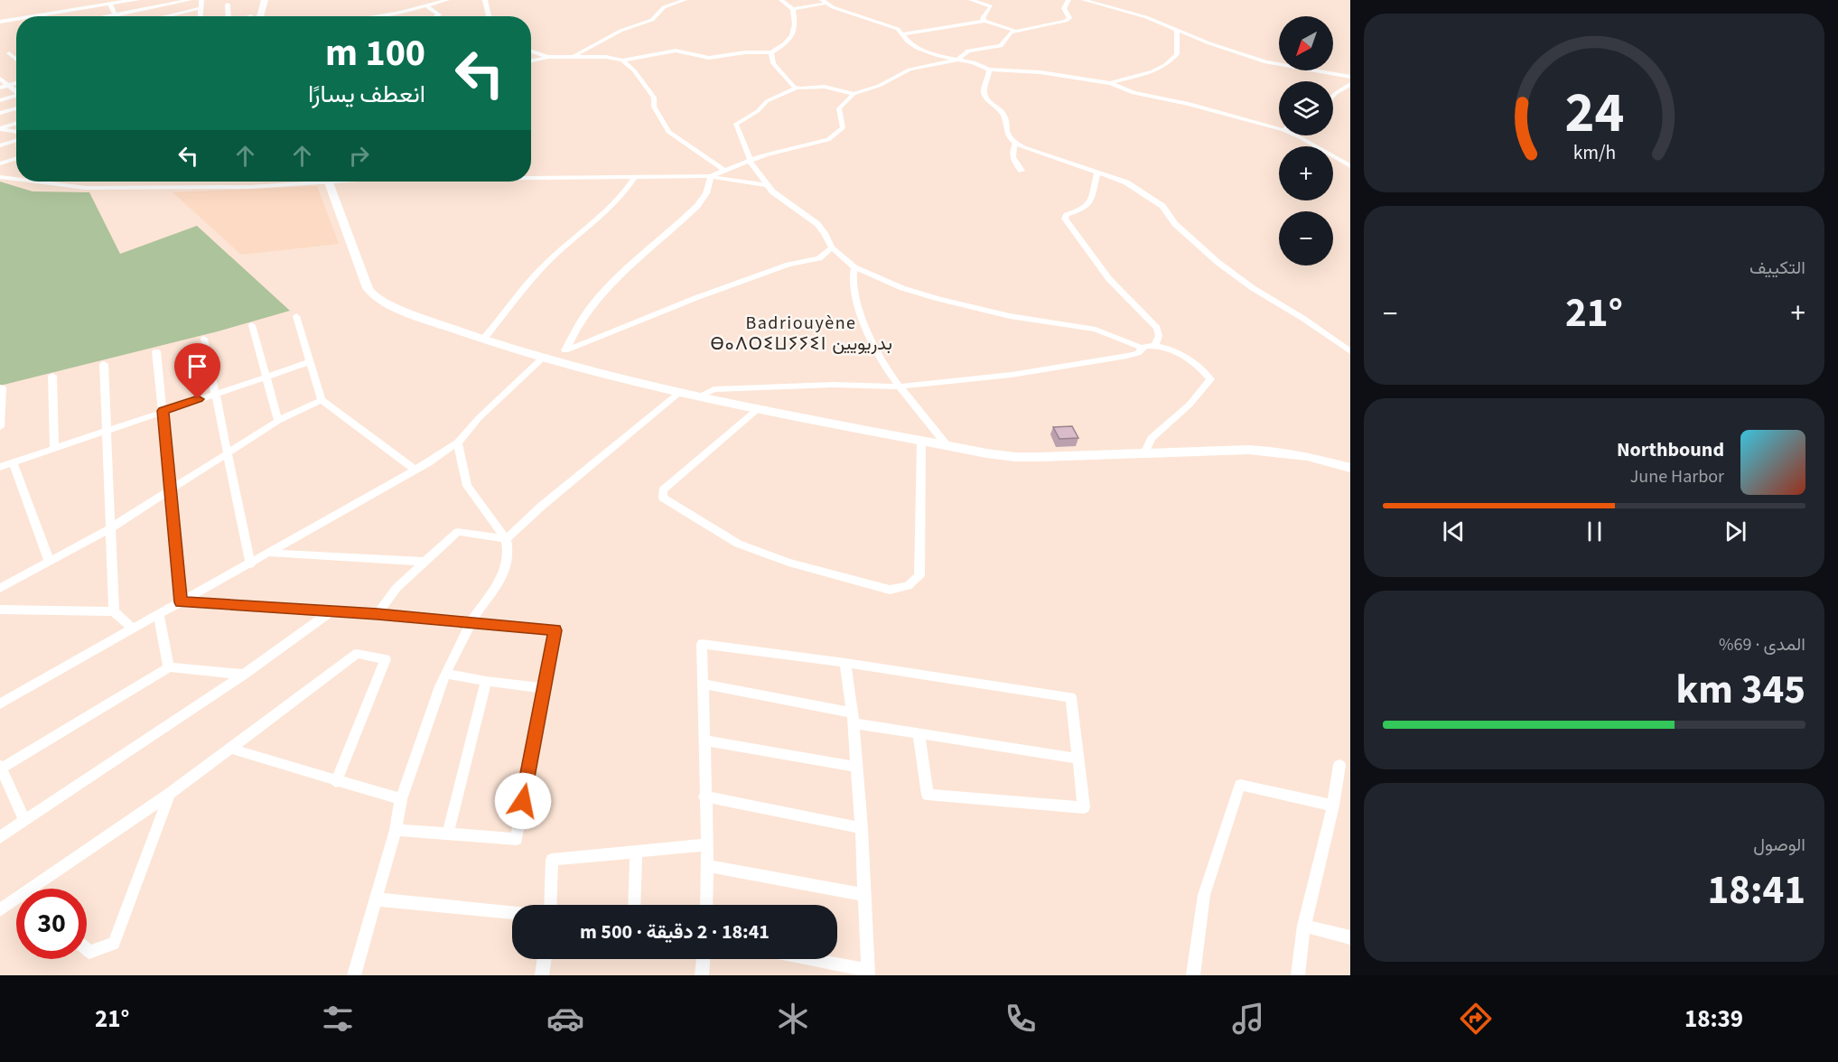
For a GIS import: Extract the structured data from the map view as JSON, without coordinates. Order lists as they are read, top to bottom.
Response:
{
  "districts": ["Badriouyène ⴱⴰⴷⵔⵉⵡⵢⵢⵉⵏ بدريويين"],
  "north": "bottom left",
  "page": {
    "map_buttons": ["+", "−"],
    "turn": ["100 m", "انعطف يسارًا"],
    "tile": [
      "التكييف",
      ["المدى · 69%", "345 km"],
      ["الوصول", "18:41"]
    ],
    "heat": ["−", "21°", "+"],
    "song": ["Northbound", "June Harbor"],
    "limit": "30",
    "trip": "18:41 · 2 دقيقة · 500 m",
    "tabs": ["18:39", "21°"],
    "gauge": ["24", "km/h"]
  }
}
